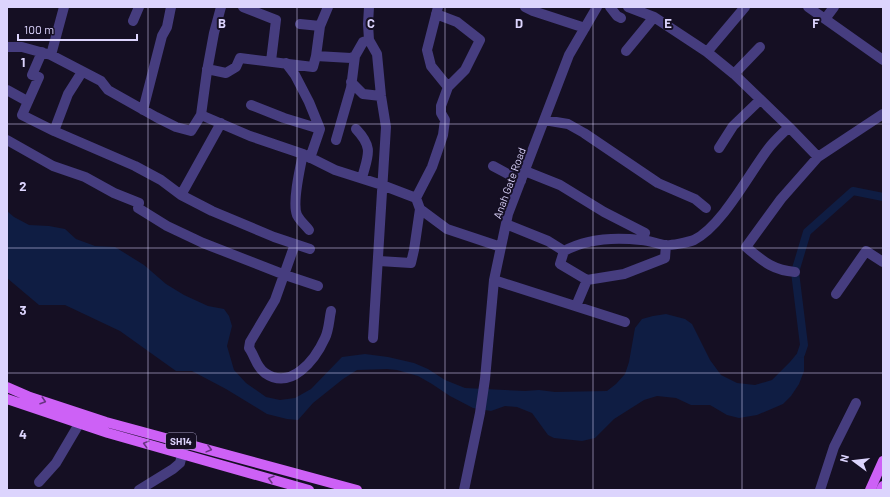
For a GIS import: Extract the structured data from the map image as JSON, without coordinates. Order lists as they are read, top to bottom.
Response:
{
  "streets": {
    "main road": ["SH14"],
    "street": ["Anah Gate Road"]
  },
  "scale_bar": "100 m",
  "north": "left",
  "grid": {
    "columns": [
      "B",
      "C",
      "D",
      "E",
      "F"
    ],
    "rows": [
      "1",
      "2",
      "3",
      "4"
    ]
  }
}
